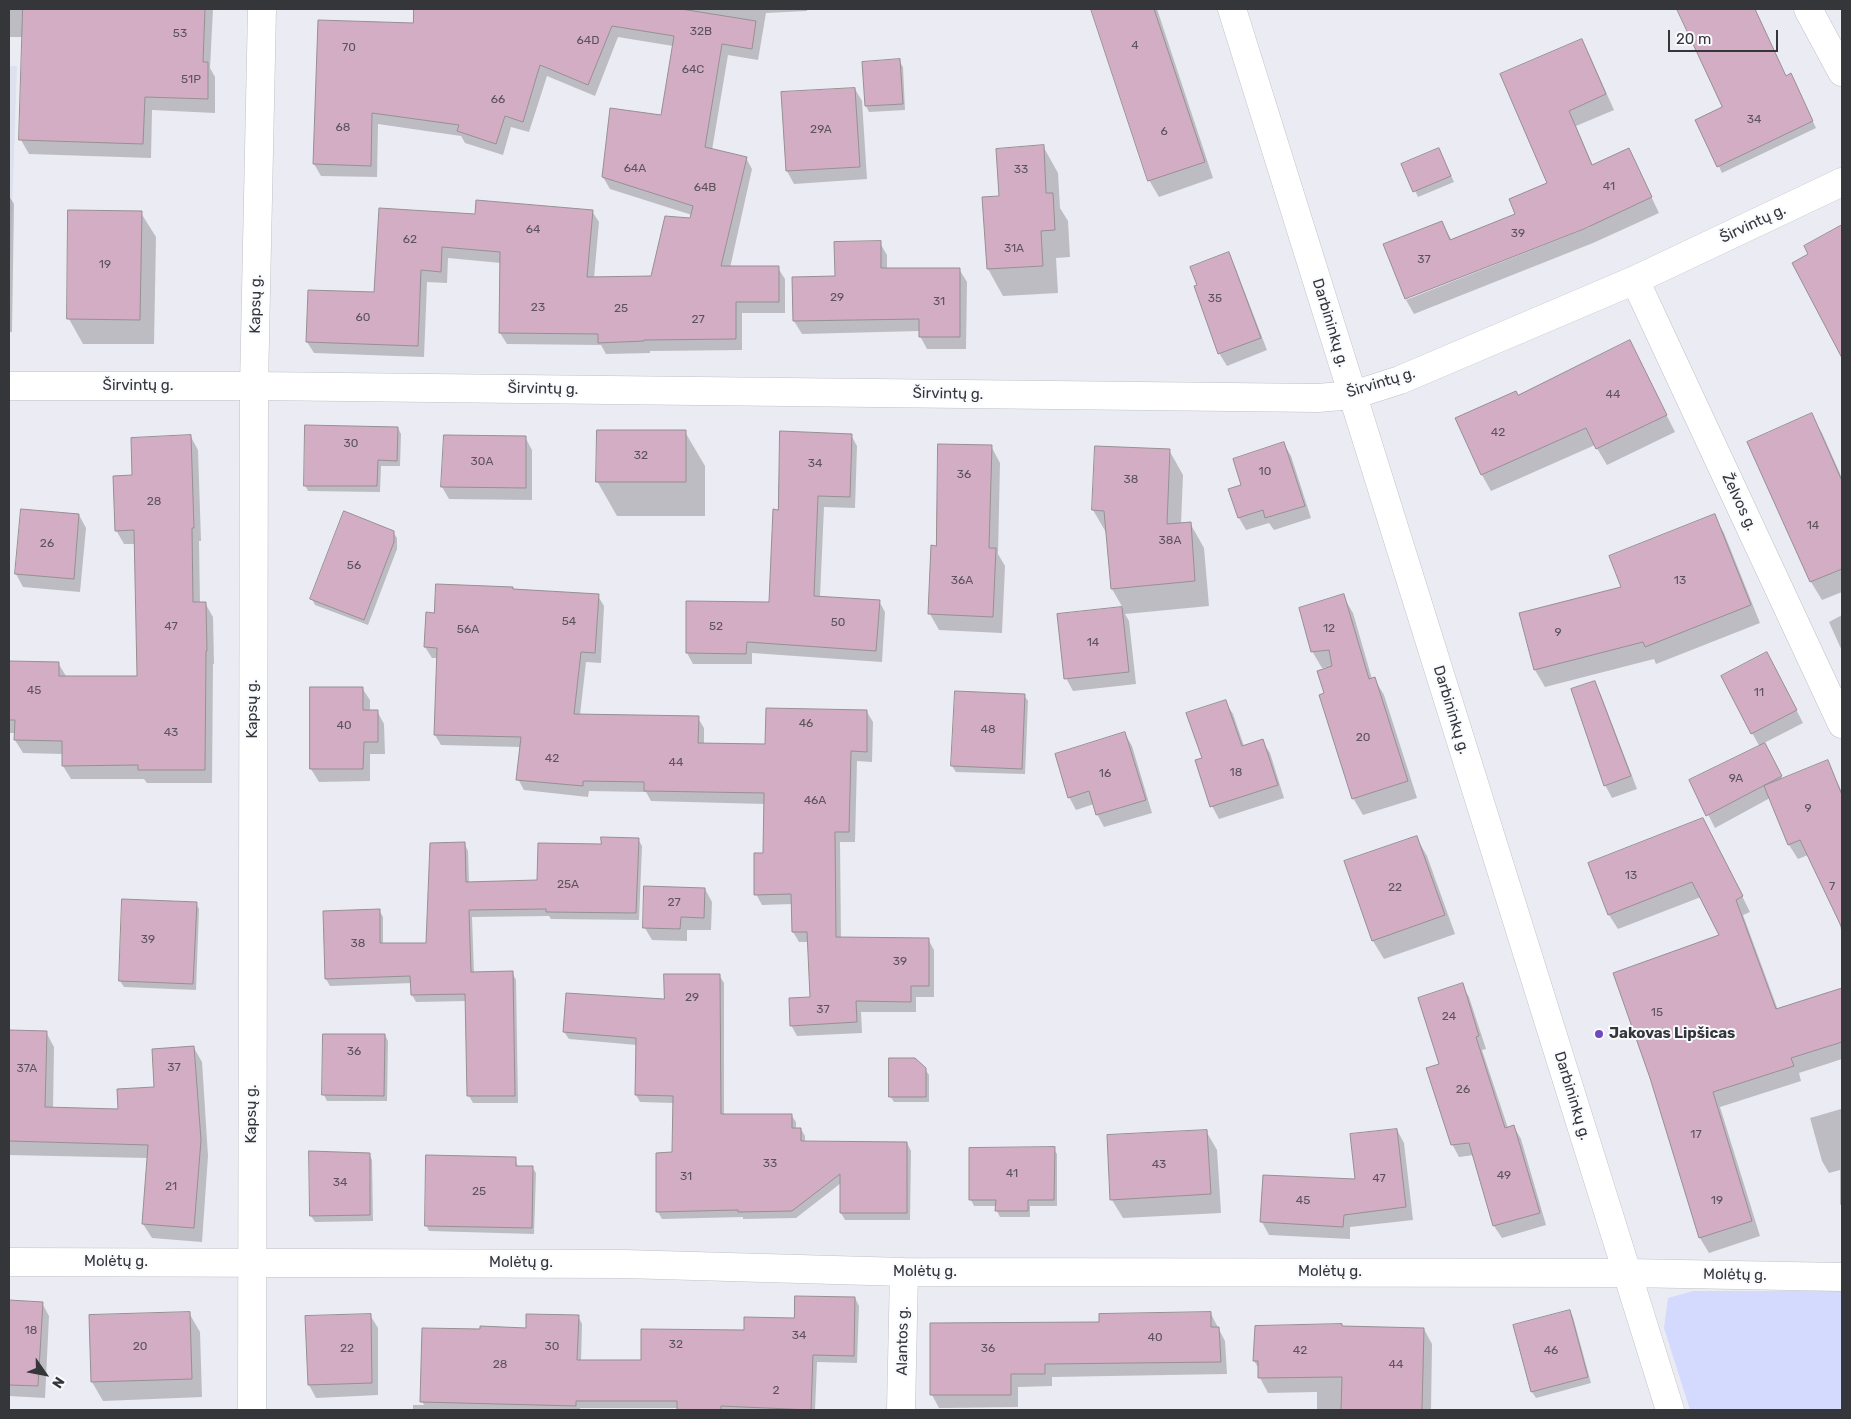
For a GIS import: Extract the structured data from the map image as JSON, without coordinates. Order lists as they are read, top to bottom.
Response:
{
  "streets": {
    "street": [
      "Širvintų g.",
      "Kapsų g.",
      "Darbininkų g.",
      "Želvos g.",
      "Molėtų g.",
      "Alantos g."
    ]
  },
  "crossings": [
    ["Širvintų g.", "Kapsų g."],
    ["Širvintų g.", "Darbininkų g."],
    ["Širvintų g.", "Želvos g."],
    ["Kapsų g.", "Molėtų g."],
    ["Darbininkų g.", "Molėtų g."],
    ["Molėtų g.", "Alantos g."]
  ],
  "places": ["Jakovas Lipšicas"],
  "house_numbers": [
    "32B",
    "53",
    "64D",
    "4",
    "70",
    "64C",
    "51P",
    "66",
    "34",
    "68",
    "29A",
    "6",
    "64A",
    "33",
    "41",
    "64B",
    "64",
    "39",
    "62",
    "31A",
    "37",
    "19",
    "29",
    "35",
    "31",
    "23",
    "25",
    "60",
    "27",
    "44",
    "42",
    "30",
    "32",
    "30A",
    "34",
    "10",
    "36",
    "38",
    "28",
    "14",
    "38A",
    "26",
    "56",
    "36A",
    "13",
    "54",
    "50",
    "47",
    "52",
    "12",
    "56A",
    "9",
    "14",
    "45",
    "11",
    "46",
    "40",
    "48",
    "43",
    "20",
    "42",
    "44",
    "18",
    "16",
    "9A",
    "46A",
    "9",
    "13",
    "25A",
    "7",
    "22",
    "27",
    "39",
    "38",
    "39",
    "29",
    "37",
    "15",
    "24",
    "36",
    "37",
    "37A",
    "26",
    "17",
    "33",
    "43",
    "41",
    "49",
    "31",
    "47",
    "34",
    "21",
    "25",
    "45",
    "19",
    "18",
    "34",
    "40",
    "32",
    "20",
    "30",
    "22",
    "36",
    "42",
    "46",
    "28",
    "44",
    "2"
  ],
  "scale_bar": "20 m",
  "north": "bottom right"
}
